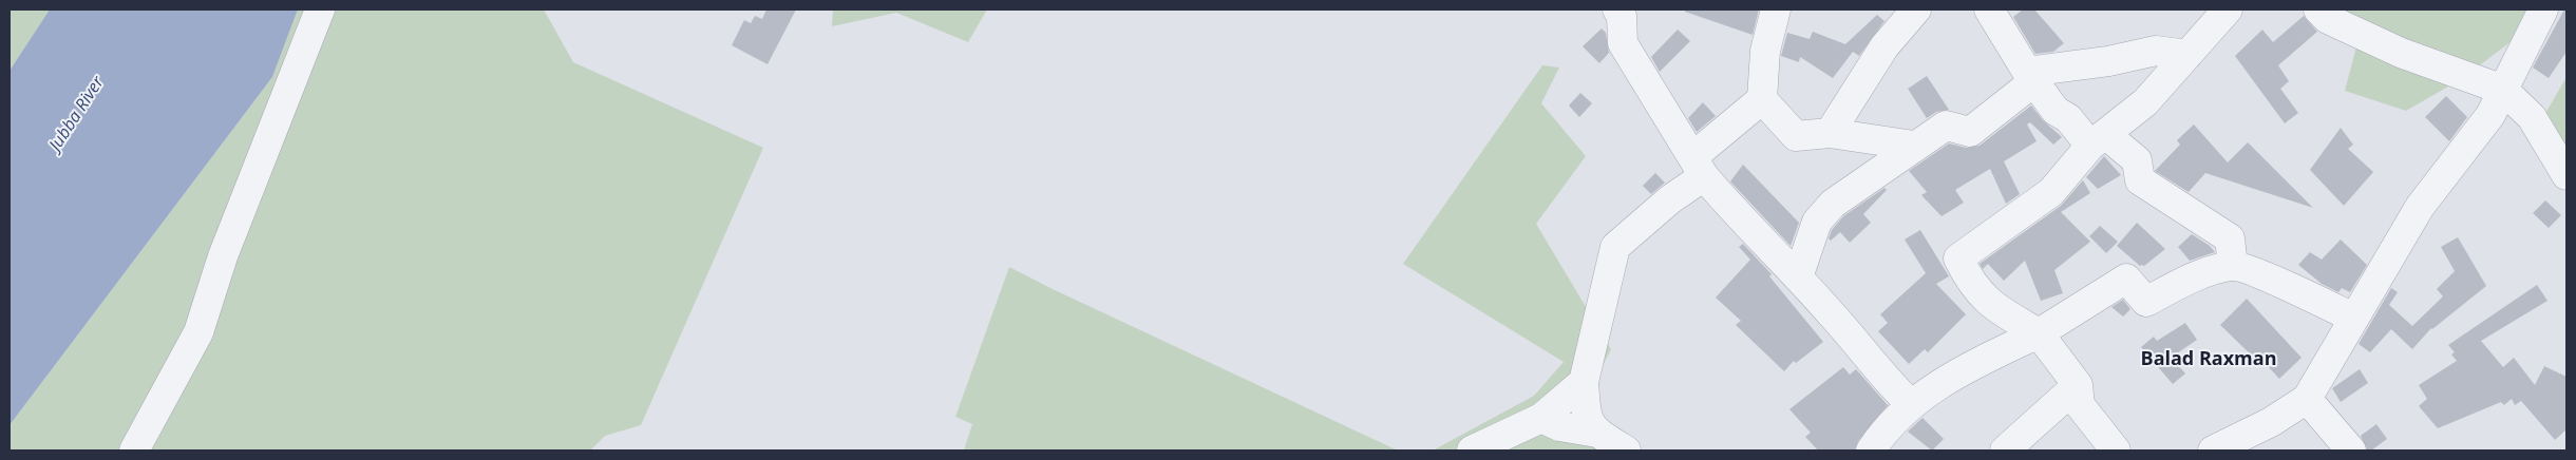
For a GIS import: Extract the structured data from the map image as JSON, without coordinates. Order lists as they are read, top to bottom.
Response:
{
  "districts": ["Balad Raxman"],
  "water": ["Jubba River"]
}
